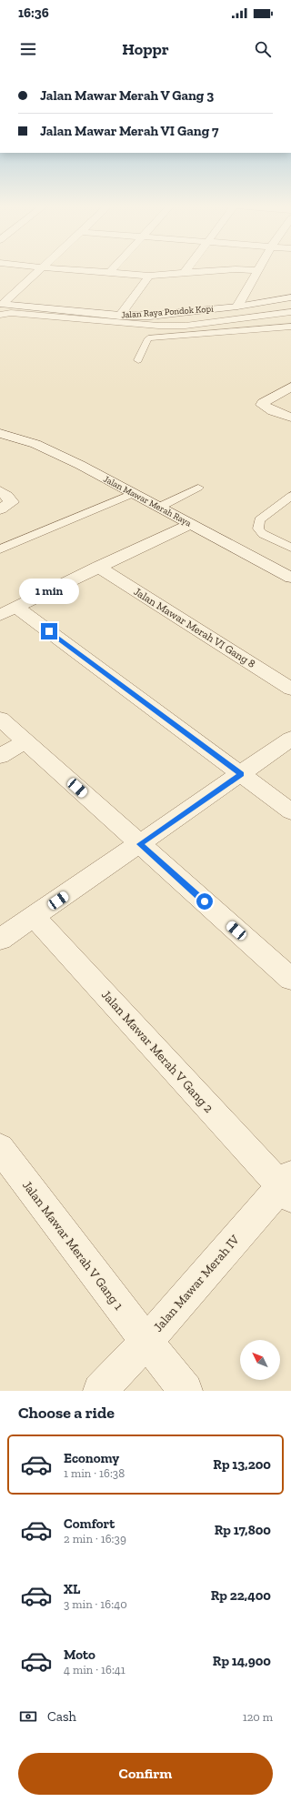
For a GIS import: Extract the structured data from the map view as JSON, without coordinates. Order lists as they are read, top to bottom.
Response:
{
  "streets": {
    "street": [
      "Jalan Raya Pondok Kopi",
      "Jalan Mawar Merah Raya",
      "Jalan Mawar Merah VI Gang 8",
      "Jalan Mawar Merah V Gang 2",
      "Jalan Mawar Merah V Gang 1",
      "Jalan Mawar Merah IV"
    ]
  },
  "crossings": [
    ["Jalan Mawar Merah V Gang 2", "Jalan Mawar Merah IV"],
    ["Jalan Mawar Merah V Gang 1", "Jalan Mawar Merah IV"]
  ],
  "north": "top left",
  "page": {
    "status": "16:36",
    "header": "Hoppr",
    "banner": ["Jalan Mawar Merah V Gang 3", "Jalan Mawar Merah VI Gang 7"],
    "bubble": "1 min",
    "heading": "Choose a ride",
    "list": [
      {
        "name": "Economy",
        "note": "1 min · 16:38",
        "value": "Rp 13,200"
      },
      {
        "name": "Comfort",
        "note": "2 min · 16:39",
        "value": "Rp 17,800"
      },
      {
        "name": "XL",
        "note": "3 min · 16:40",
        "value": "Rp 22,400"
      },
      {
        "name": "Moto",
        "note": "4 min · 16:41",
        "value": "Rp 14,900"
      }
    ],
    "pay": ["Cash", "120 m"],
    "buttons": "Confirm"
  }
}
